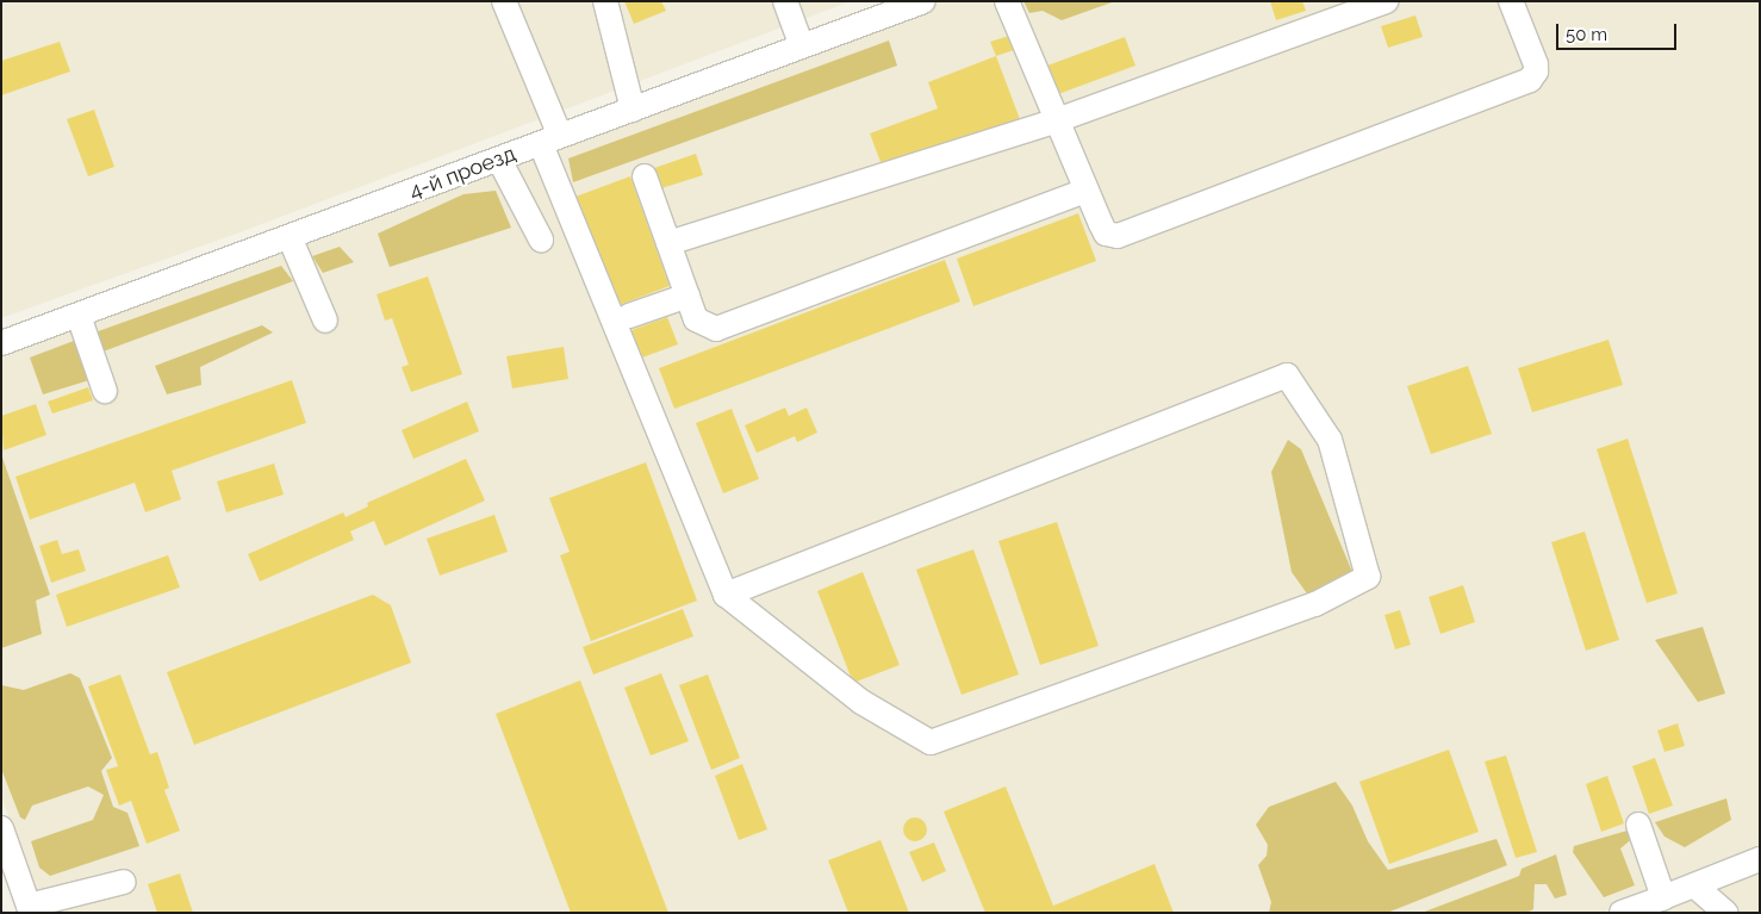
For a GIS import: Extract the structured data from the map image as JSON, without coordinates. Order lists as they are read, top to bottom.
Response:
{
  "streets": {
    "street": ["4-й проезд"]
  },
  "scale_bar": "50 m"
}
